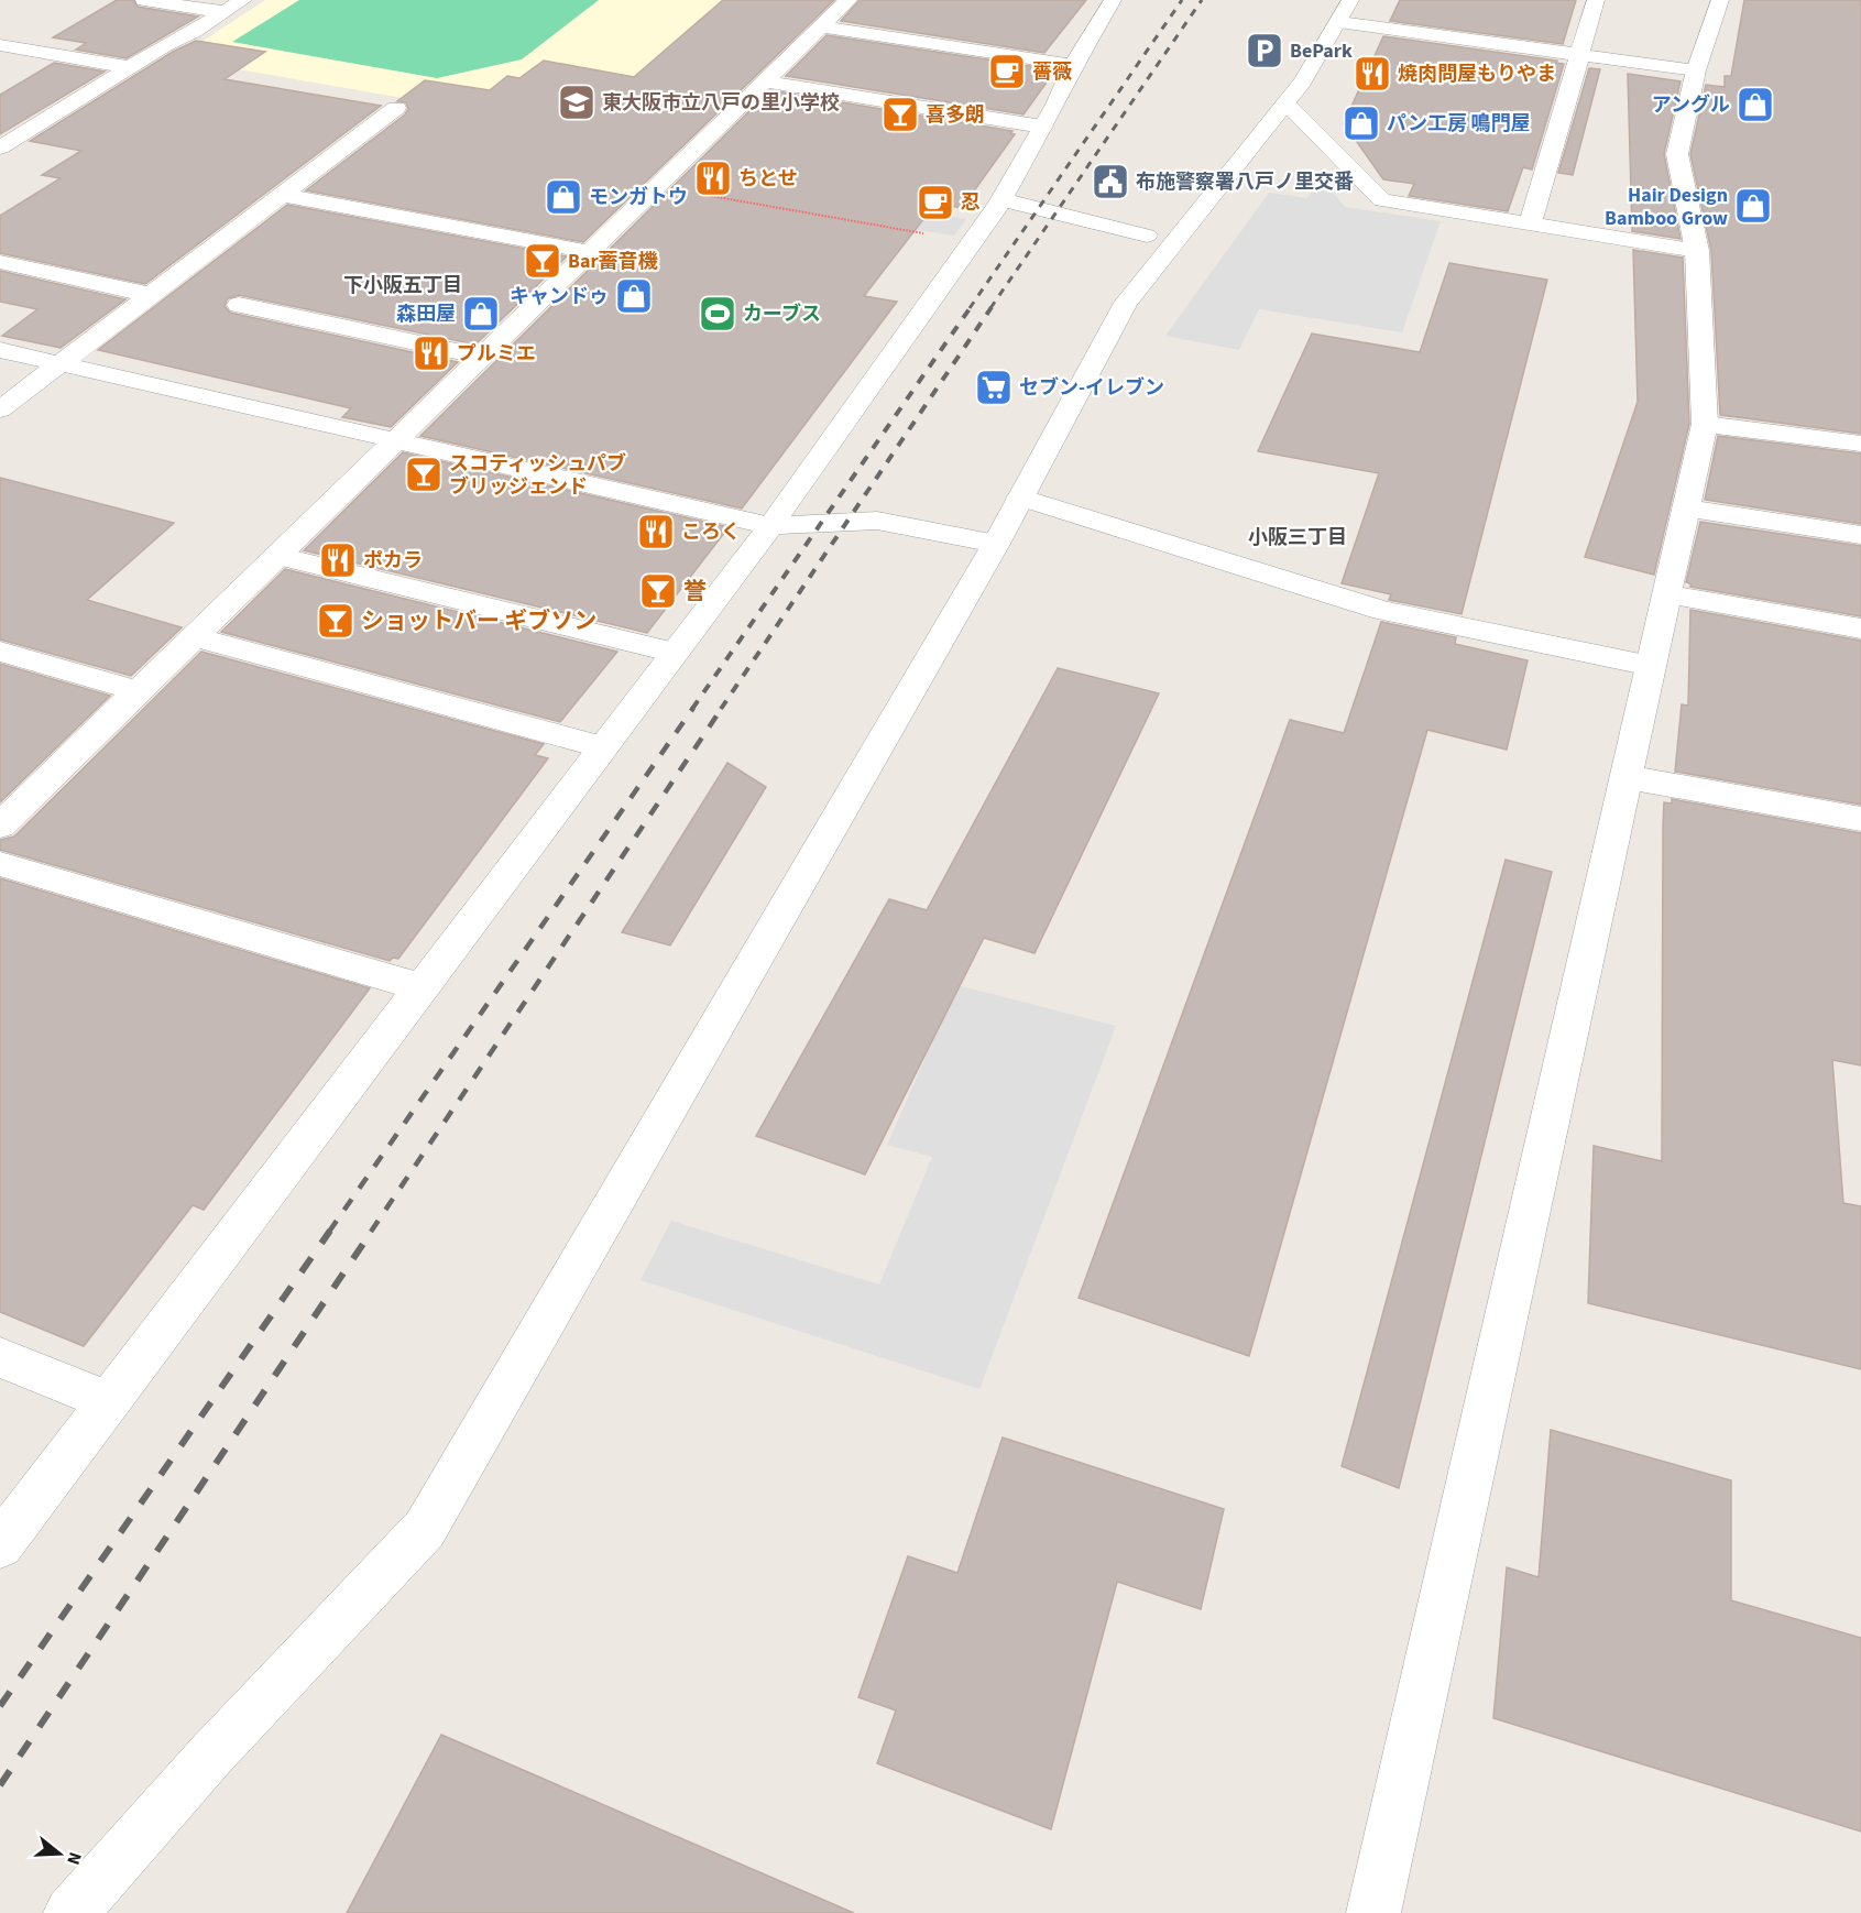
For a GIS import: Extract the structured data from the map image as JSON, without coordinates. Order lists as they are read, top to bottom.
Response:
{
  "districts": ["下小阪五丁目", "小阪三丁目"],
  "places": {
    "parking": ["BePark"],
    "cafe": ["薔薇", "忍"],
    "restaurant": [
      "焼肉問屋もりやま",
      "ちとせ",
      "プルミエ",
      "ころく",
      "ポカラ"
    ],
    "school or university": ["東大阪市立八戸の里小学校"],
    "shop": [
      "アングル",
      "パン工房 鳴門屋",
      "モンガトウ",
      "Hair Design Bamboo Grow",
      "キャンドゥ",
      "森田屋"
    ],
    "bar": [
      "喜多朗",
      "Bar蓄音機",
      "スコティッシュパブ ブリッジェンド",
      "誉",
      "ショットバー ギブソン"
    ],
    "public building": ["布施警察署八戸ノ里交番"],
    "sports": ["カーブス"],
    "supermarket": ["セブン-イレブン"]
  },
  "north": "right"
}
